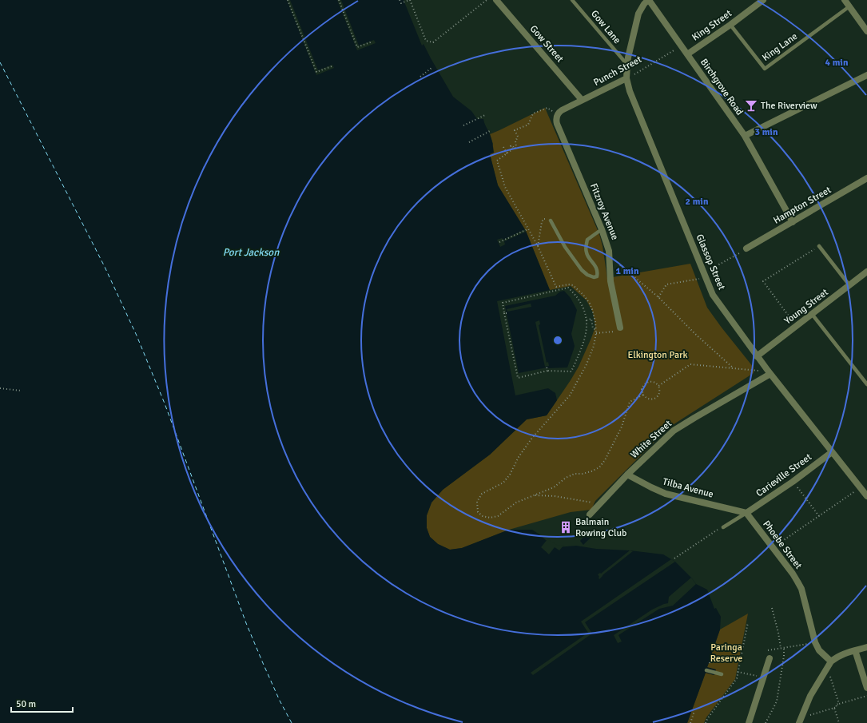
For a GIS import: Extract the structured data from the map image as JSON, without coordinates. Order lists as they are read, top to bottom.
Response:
{
  "streets": {
    "street": [
      "King Street",
      "Gow Street",
      "Punch Street",
      "Birchgrove Road",
      "Hampton Street",
      "Fitzroy Avenue",
      "Glassop Street",
      "Young Street",
      "White Street",
      "Carieville Street",
      "Tilba Avenue",
      "Phoebe Street"
    ],
    "lane": ["Gow Lane", "King Lane"]
  },
  "crossings": [
    ["King Street", "King Lane"],
    ["King Street", "Birchgrove Road"],
    ["Gow Lane", "Glassop Street"],
    ["Gow Street", "Punch Street"],
    ["Punch Street", "Birchgrove Road"],
    ["Punch Street", "Fitzroy Avenue"],
    ["Punch Street", "Glassop Street"],
    ["Birchgrove Road", "Hampton Street"],
    ["Birchgrove Road", "Glassop Street"],
    ["Glassop Street", "Young Street"],
    ["Glassop Street", "White Street"],
    ["Glassop Street", "Carieville Street"],
    ["White Street", "Tilba Avenue"],
    ["Carieville Street", "Tilba Avenue"],
    ["Carieville Street", "Phoebe Street"],
    ["Tilba Avenue", "Phoebe Street"]
  ],
  "water": ["Port Jackson"],
  "parks": ["Elkington Park", "Paringa Reserve"],
  "places": {
    "bar": ["The Riverview"],
    "building": ["Balmain Rowing Club"]
  },
  "scale_bar": "50 m",
  "rings": [
    "4 min",
    "3 min",
    "2 min",
    "1 min"
  ]
}
